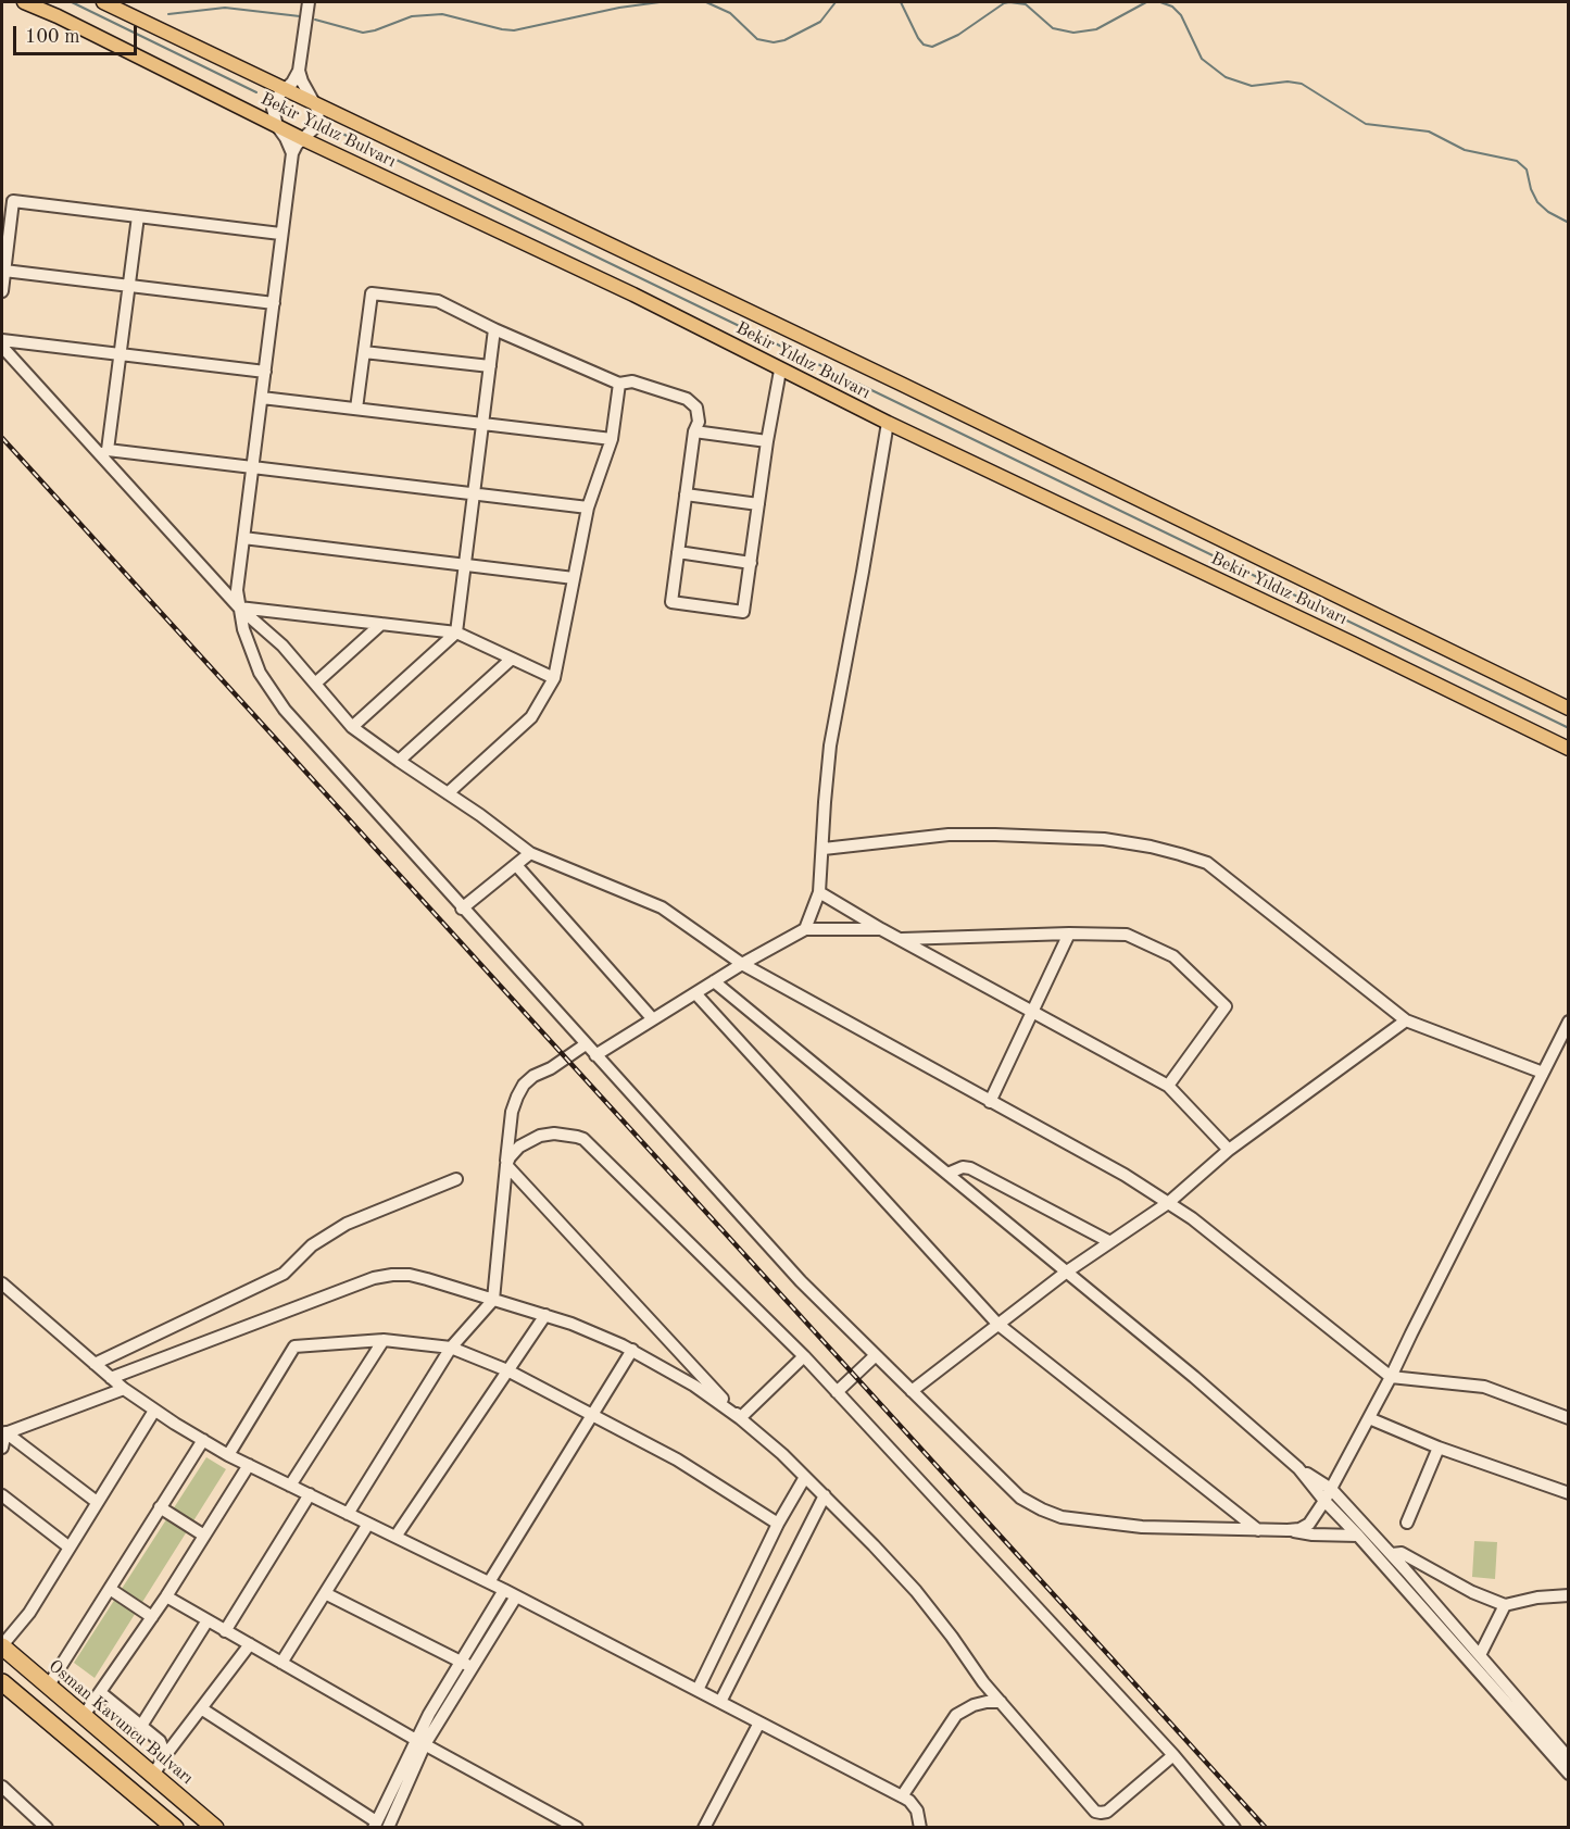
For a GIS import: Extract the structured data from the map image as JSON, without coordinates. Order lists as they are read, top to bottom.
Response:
{
  "streets": {
    "highway": ["Osman Kavuncu Bulvarı"],
    "main road": ["Bekir Yıldız Bulvarı"]
  },
  "scale_bar": "100 m"
}
